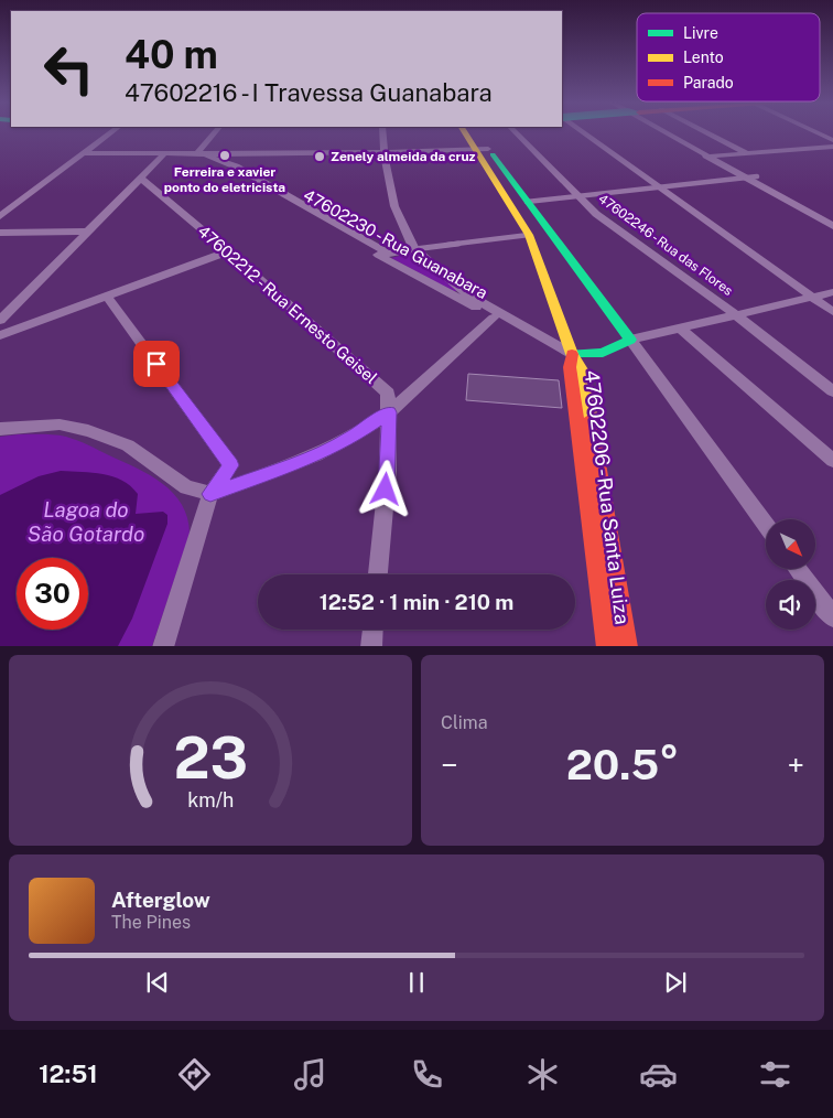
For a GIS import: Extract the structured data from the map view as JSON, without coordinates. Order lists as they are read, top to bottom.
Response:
{
  "streets": {
    "street": [
      "47602230 - Rua Guanabara",
      "47602246 - Rua das Flores",
      "47602212 - Rua Ernesto Geisel",
      "47602206 - Rua Santa Luiza"
    ]
  },
  "crossings": [
    ["47602230 - Rua Guanabara", "47602206 - Rua Santa Luiza"]
  ],
  "water": ["Lagoa do São Gotardo"],
  "places": ["Ferreira e xavier ponto do eletricista", "Zenely almeida da cruz"],
  "legend": ["Livre", "Lento", "Parado"],
  "north": "bottom right",
  "page": {
    "turn": ["40 m", "47602216 - I Travessa Guanabara"],
    "limit": "30",
    "trip": "12:52 · 1 min · 210 m",
    "tile": "Clima",
    "heat": ["−", "20.5°", "+"],
    "song": ["Afterglow", "The Pines"],
    "tabs": "12:51",
    "gauge": ["23", "km/h"]
  }
}
